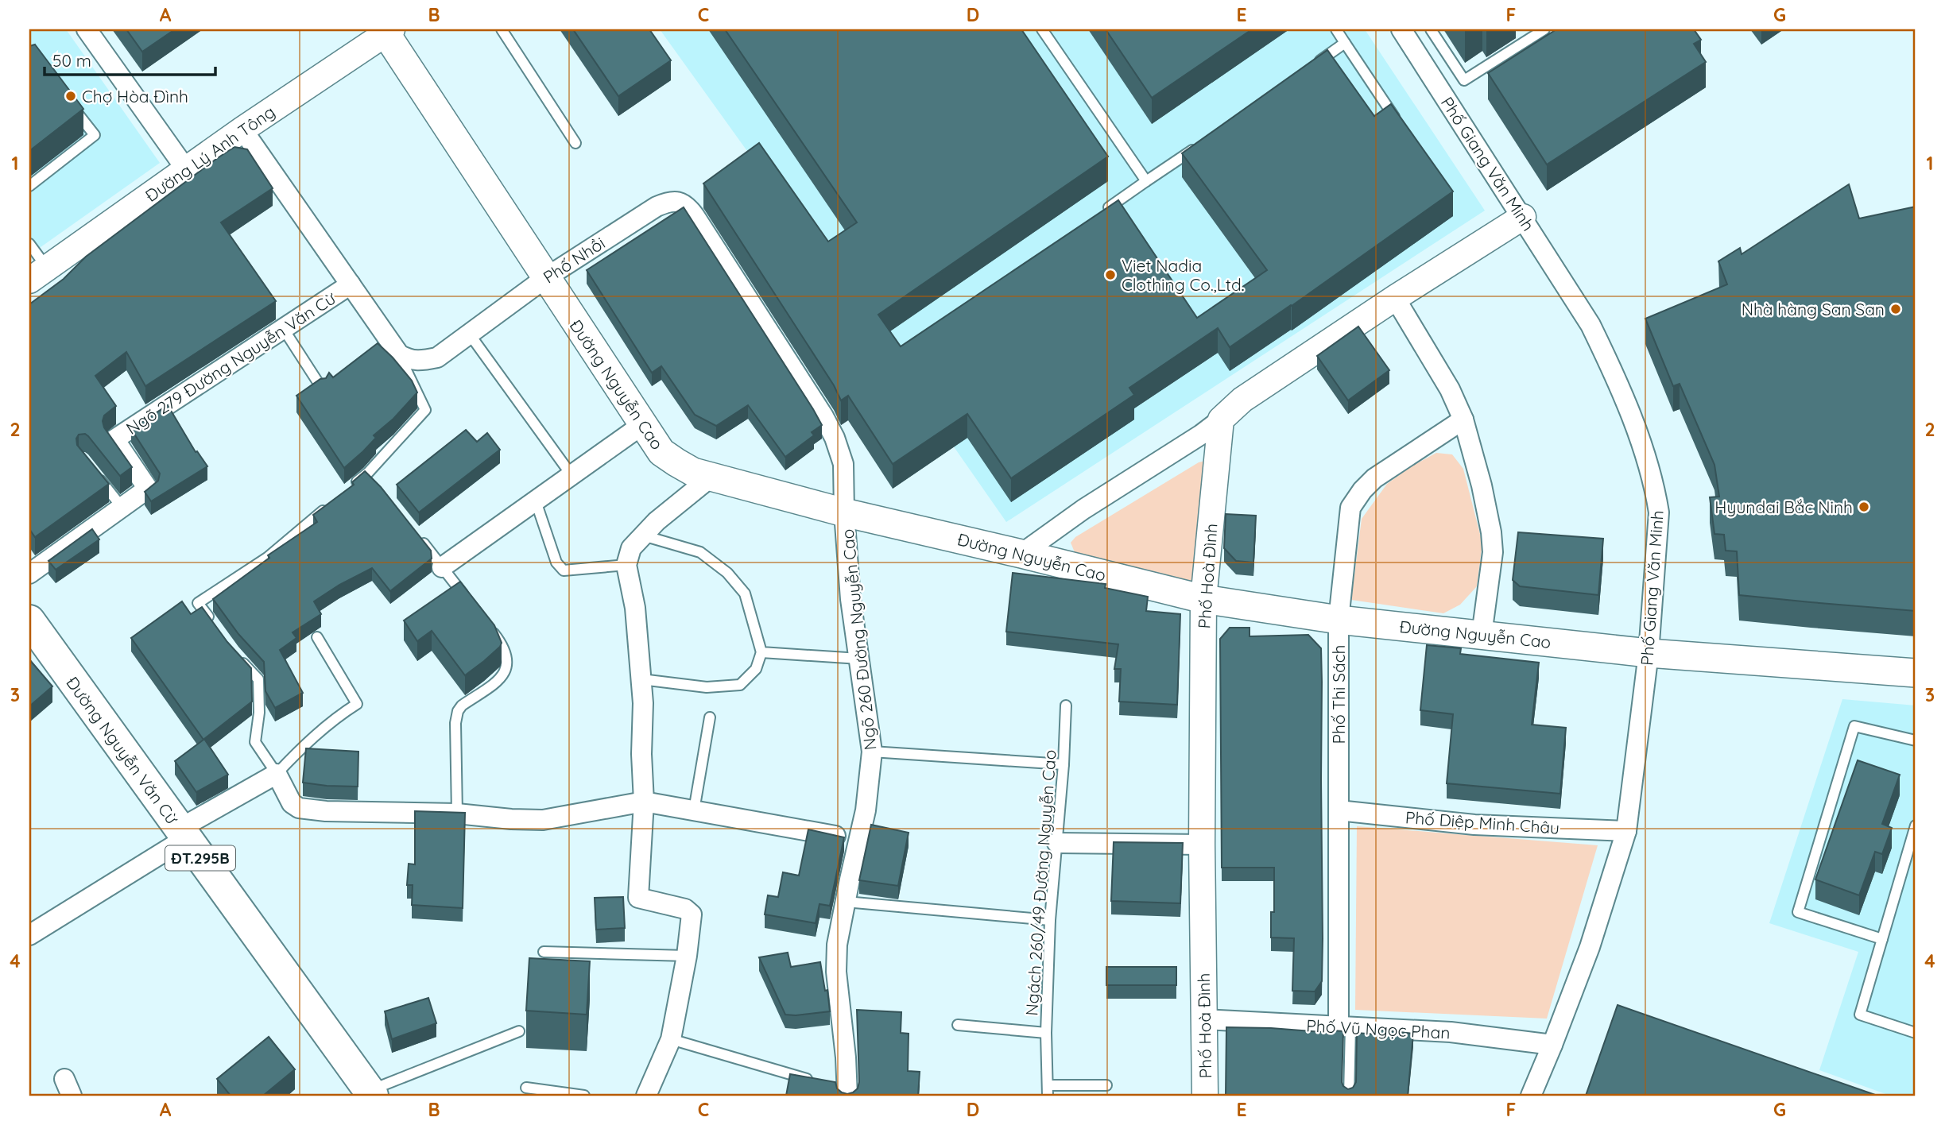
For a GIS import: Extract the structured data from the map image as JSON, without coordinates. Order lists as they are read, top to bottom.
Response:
{
  "streets": {
    "main road": ["Đường Nguyễn Cao", "Đường Nguyễn Văn Cừ", "ĐT.295B"],
    "street": [
      "Đường Lý Anh Tông",
      "Phố Giang Văn Minh",
      "Phố Nhồi",
      "Ngõ 279 Đường Nguyễn Văn Cừ",
      "Phố Hoà Đình",
      "Ngõ 260 Đường Nguyễn Cao",
      "Phố Thi Sách",
      "Phố Diệp Minh Châu",
      "Phố Vũ Ngọc Phan"
    ],
    "lane": ["Ngách 260/49 Đường Nguyễn Cao"]
  },
  "crossings": [
    ["Đường Lý Anh Tông", "Đường Nguyễn Cao"],
    ["Phố Giang Văn Minh", "Đường Nguyễn Cao"],
    ["Phố Giang Văn Minh", "Phố Diệp Minh Châu"],
    ["Phố Giang Văn Minh", "Phố Vũ Ngọc Phan"],
    ["Phố Nhồi", "Đường Nguyễn Cao"],
    ["Phố Nhồi", "Ngõ 260 Đường Nguyễn Cao"],
    ["Đường Nguyễn Cao", "Phố Hoà Đình"],
    ["Đường Nguyễn Cao", "Ngõ 260 Đường Nguyễn Cao"],
    ["Đường Nguyễn Cao", "Phố Thi Sách"],
    ["Phố Hoà Đình", "Phố Vũ Ngọc Phan"],
    ["Phố Thi Sách", "Phố Diệp Minh Châu"],
    ["Phố Thi Sách", "Phố Vũ Ngọc Phan"]
  ],
  "places": [
    "Chợ Hòa Đình",
    "Viet Nadia Clothing Co.,Ltd.",
    "Nhà hàng San San",
    "Hyundai Bắc Ninh"
  ],
  "scale_bar": "50 m",
  "grid": {
    "columns": [
      "A",
      "B",
      "C",
      "D",
      "E",
      "F",
      "G"
    ],
    "rows": [
      "1",
      "2",
      "3",
      "4"
    ]
  }
}
